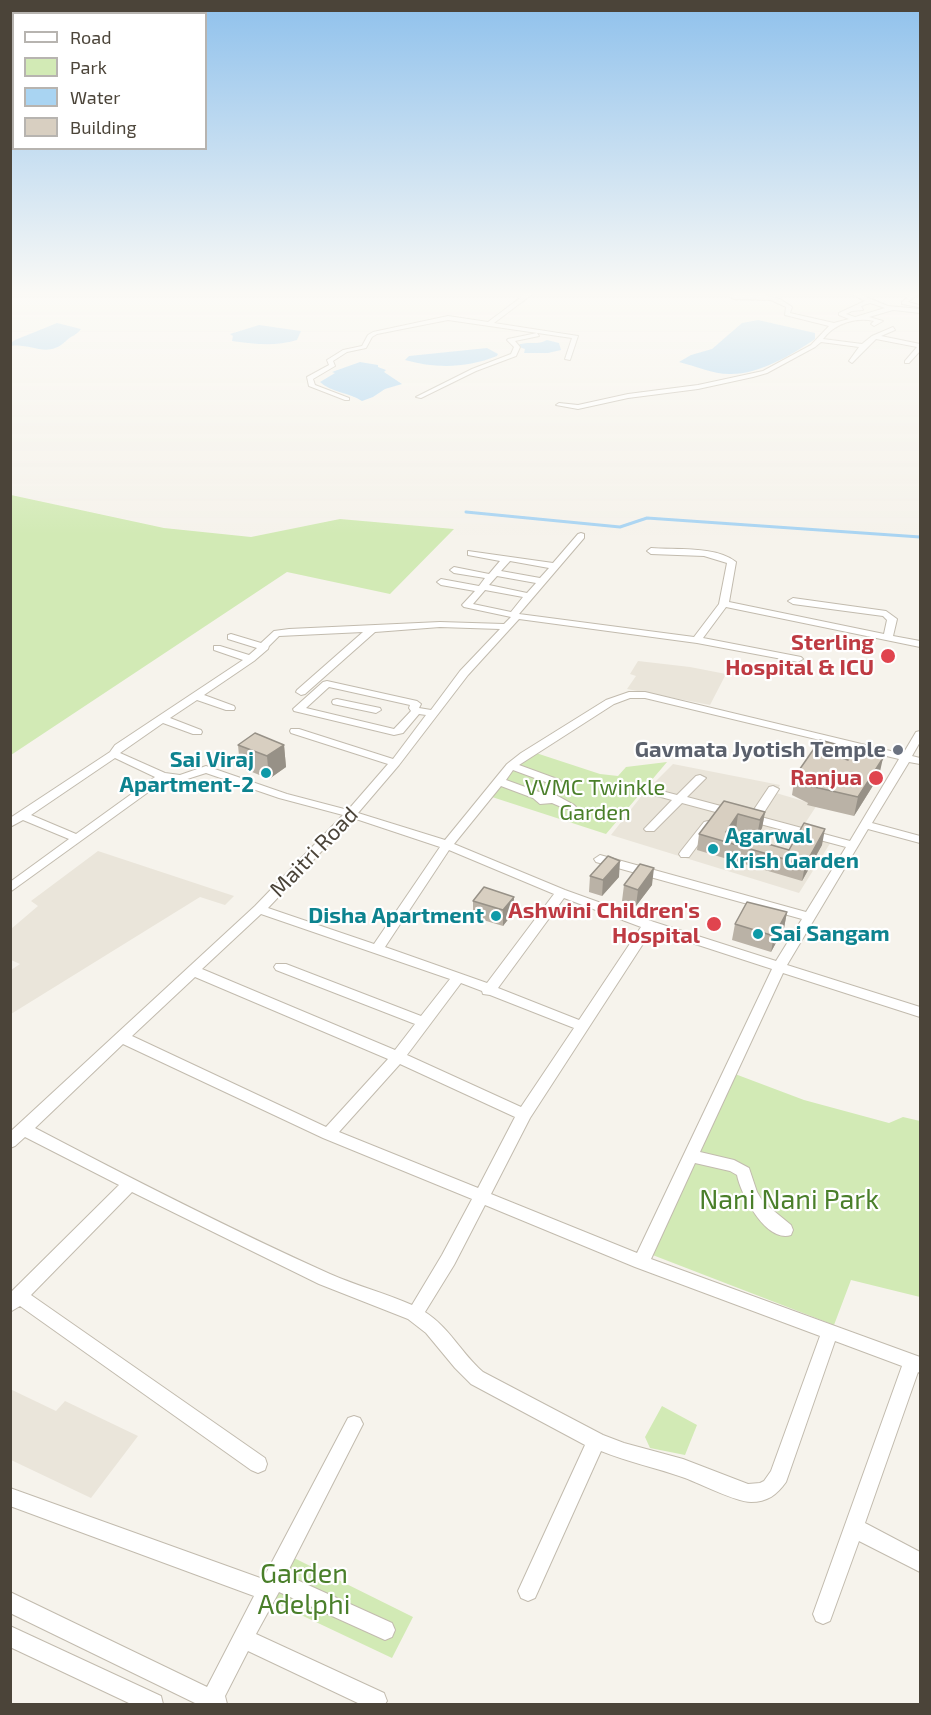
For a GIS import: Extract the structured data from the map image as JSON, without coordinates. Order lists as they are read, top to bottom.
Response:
{
  "streets": {
    "street": ["Maitri Road"]
  },
  "parks": ["VVMC Twinkle Garden", "Nani Nani Park", "Garden Adelphi"],
  "places": [
    "Sterling Hospital & ICU",
    "Gavmata Jyotish Temple",
    "Sai Viraj Apartment-2",
    "Ranjua",
    "Agarwal Krish Garden",
    "Disha Apartment",
    "Ashwini Children's Hospital",
    "Sai Sangam"
  ],
  "legend": [
    "Road",
    "Park",
    "Water",
    "Building"
  ]
}
